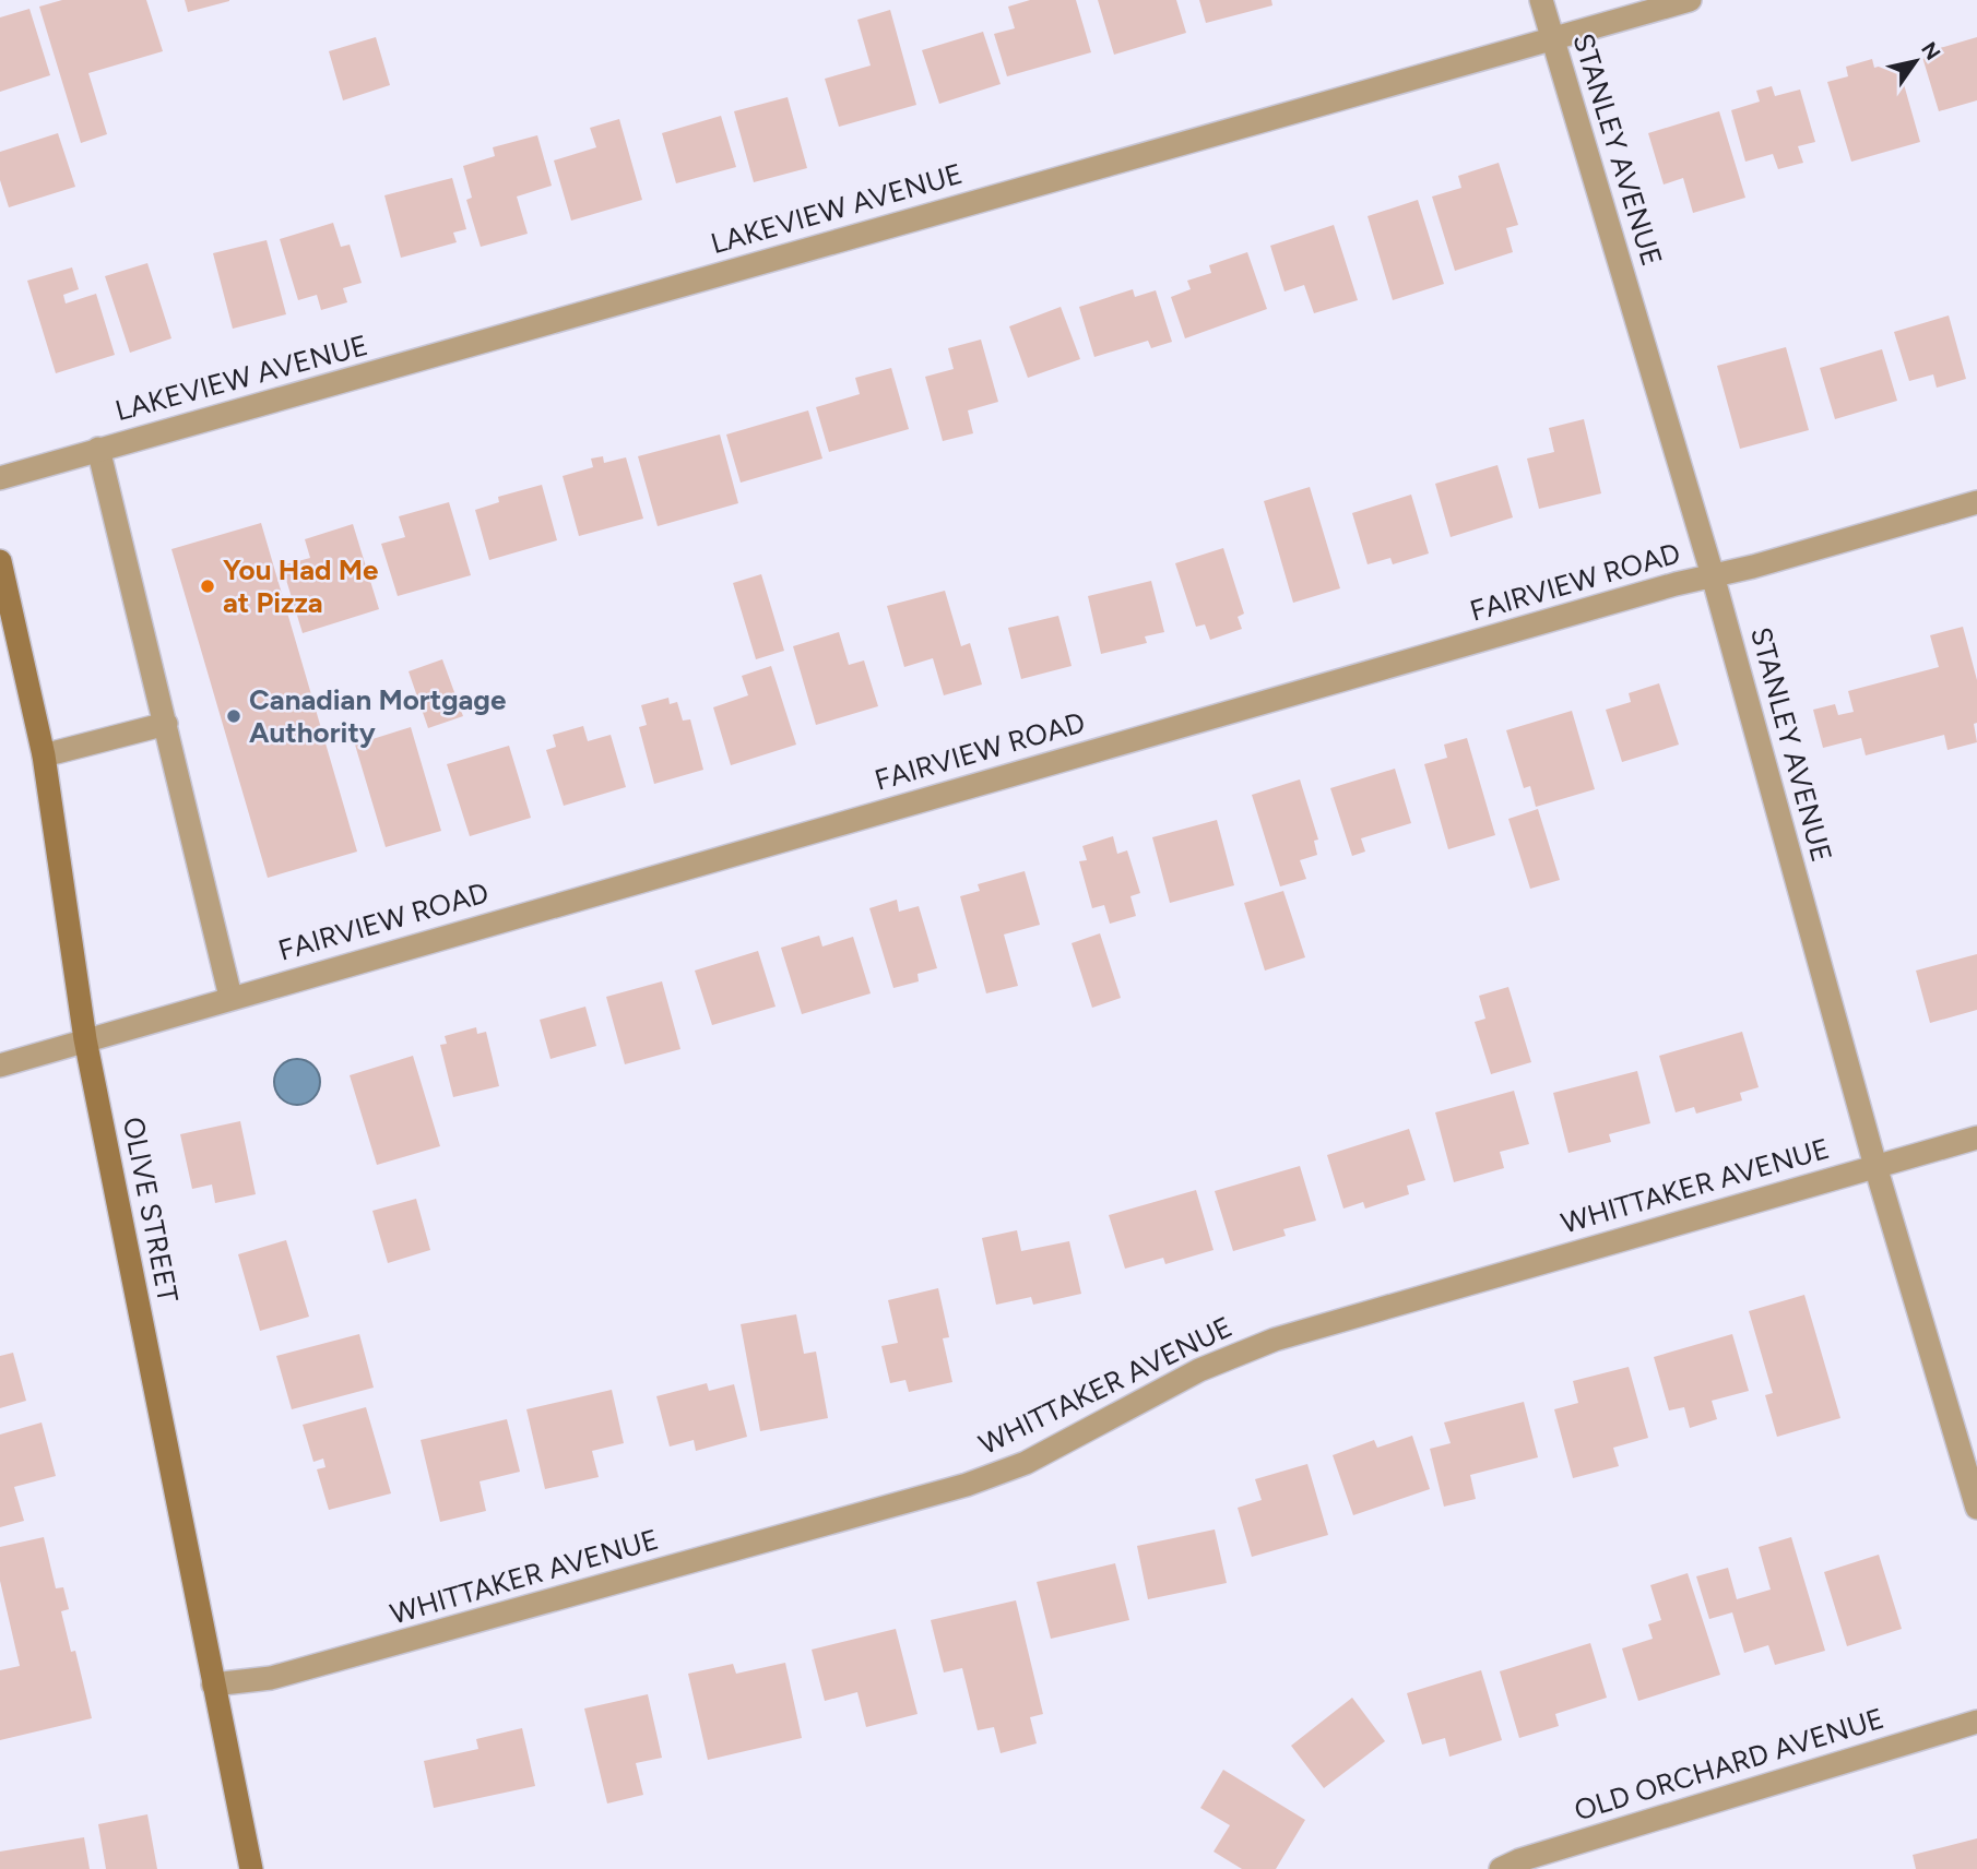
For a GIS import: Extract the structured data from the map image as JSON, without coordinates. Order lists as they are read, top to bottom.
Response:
{
  "streets": {
    "street": [
      "STANLEY AVENUE",
      "LAKEVIEW AVENUE",
      "FAIRVIEW ROAD",
      "WHITTAKER AVENUE",
      "OLIVE STREET",
      "OLD ORCHARD AVENUE"
    ]
  },
  "crossings": [
    ["STANLEY AVENUE", "LAKEVIEW AVENUE"],
    ["STANLEY AVENUE", "FAIRVIEW ROAD"],
    ["STANLEY AVENUE", "WHITTAKER AVENUE"],
    ["FAIRVIEW ROAD", "OLIVE STREET"],
    ["WHITTAKER AVENUE", "OLIVE STREET"]
  ],
  "places": ["You Had Me at Pizza", "Canadian Mortgage Authority"],
  "north": "top right"
}
